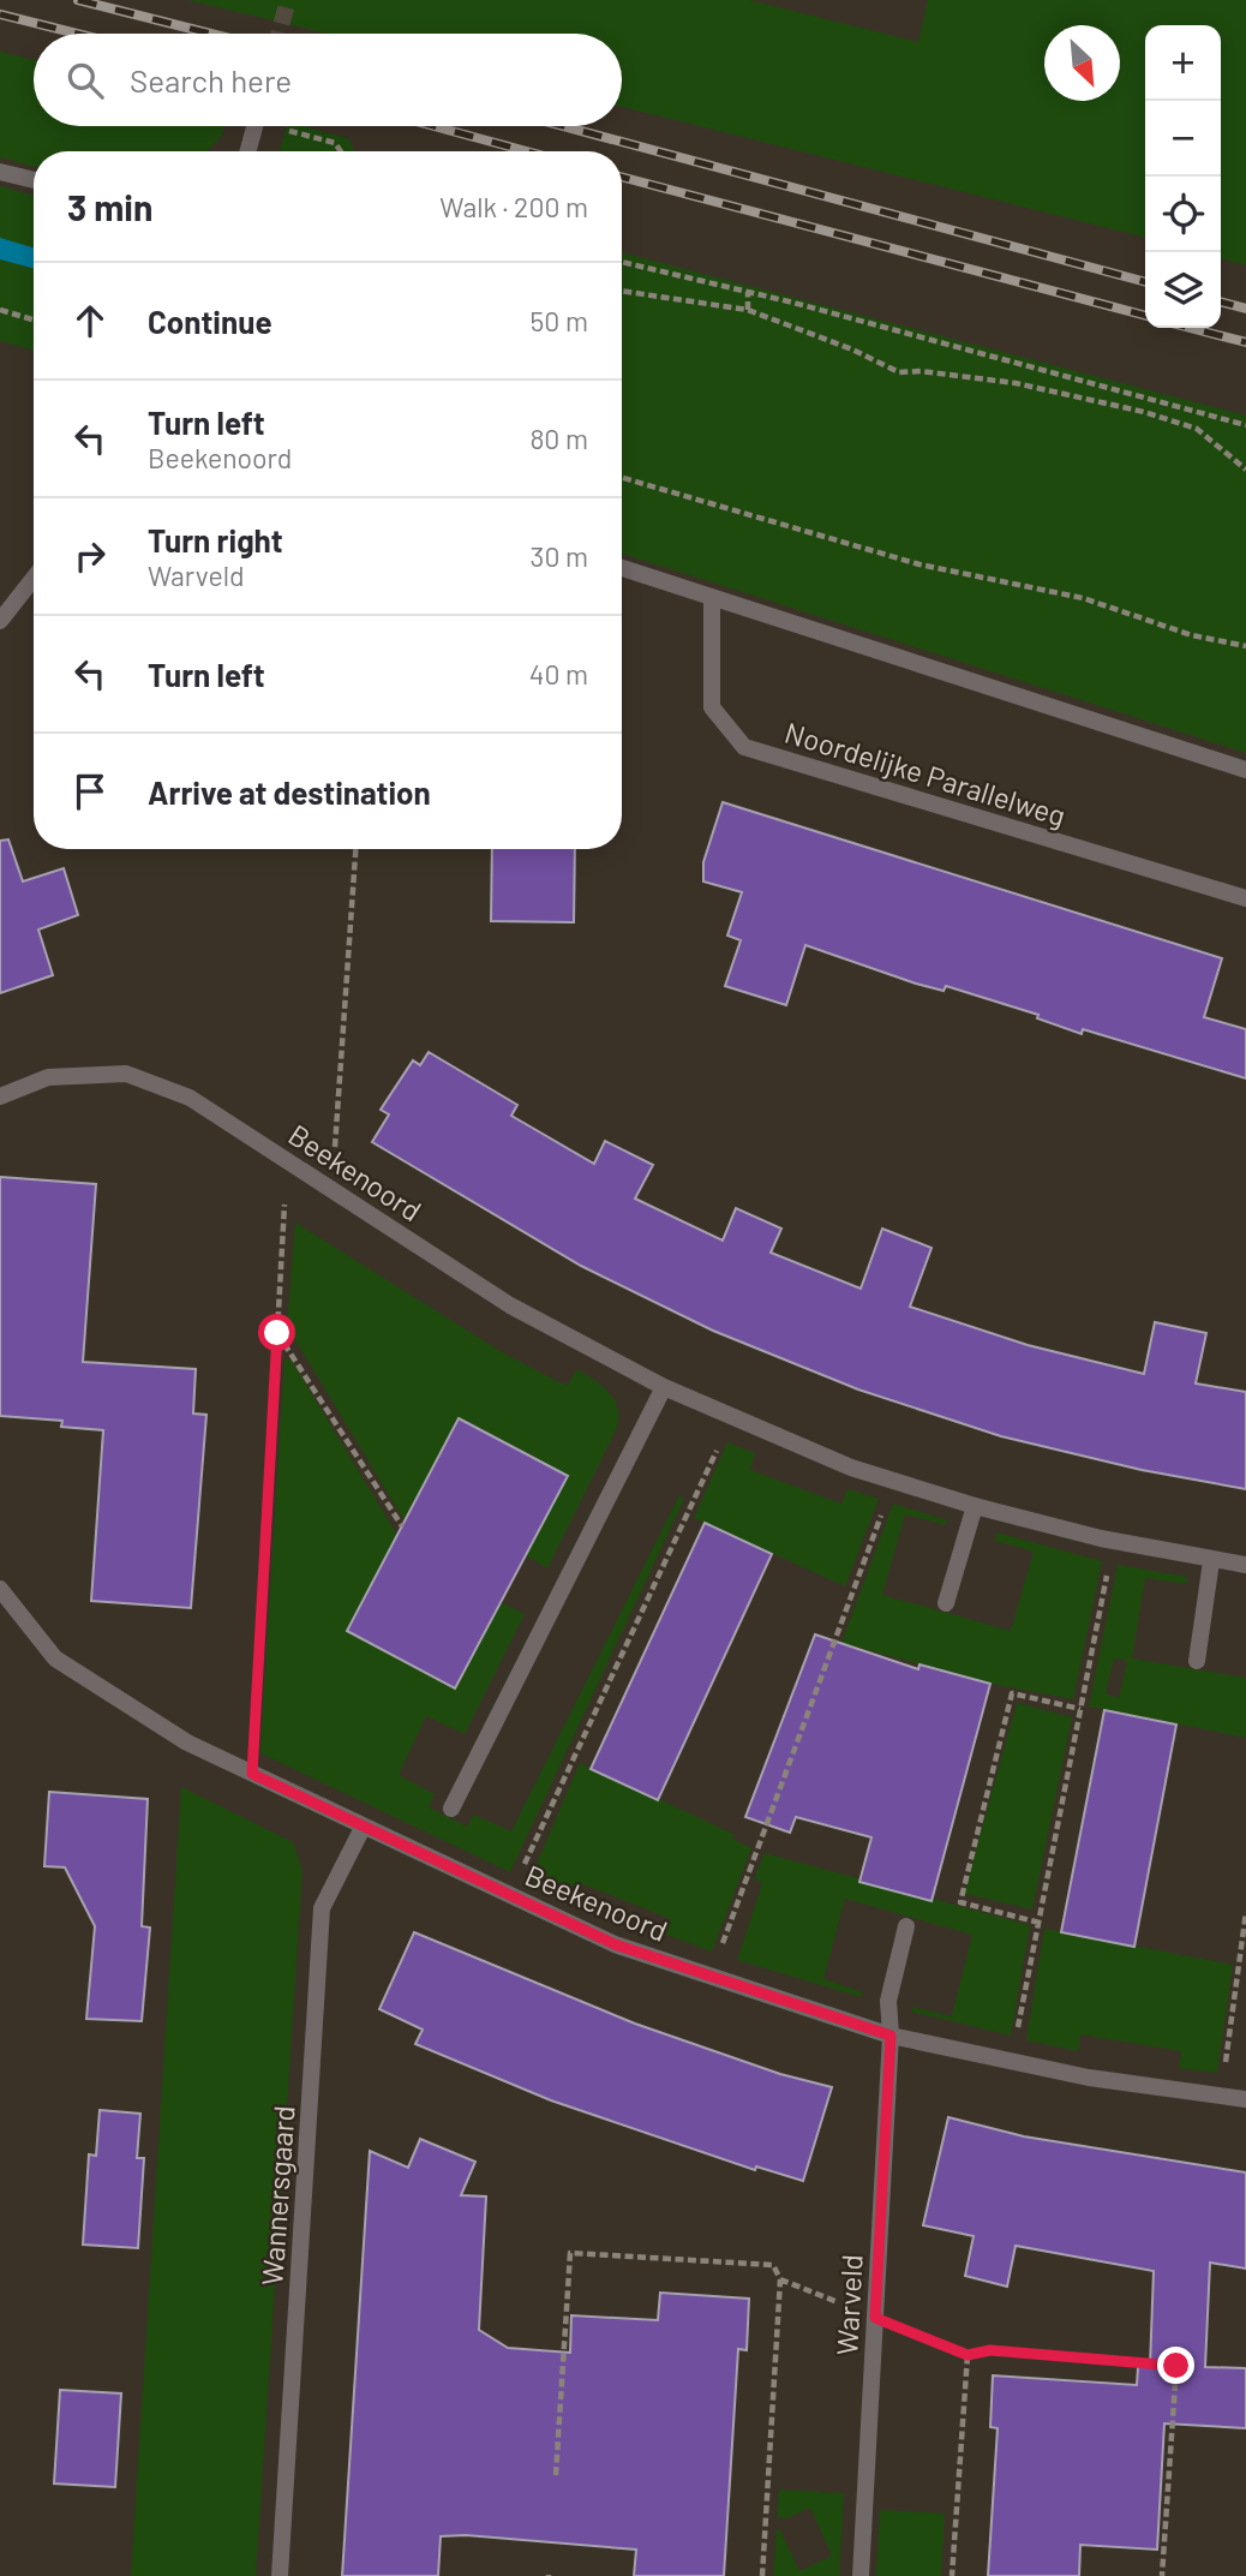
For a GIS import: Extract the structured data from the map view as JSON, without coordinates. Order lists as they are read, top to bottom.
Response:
{
  "streets": {
    "street": [
      "Noordelijke Parallelweg",
      "Beekenoord",
      "Wannersgaard",
      "Warveld"
    ]
  },
  "crossings": [
    ["Beekenoord", "Wannersgaard"],
    ["Beekenoord", "Warveld"]
  ],
  "north": "bottom right",
  "page": {
    "map_buttons": ["+", "−"],
    "search": "Search here",
    "heading": ["3 min", "Walk · 200 m"],
    "list": [
      ["Continue", "50 m"],
      ["Turn left", "Beekenoord", "80 m"],
      ["Turn right", "Warveld", "30 m"],
      ["Turn left", "40 m"],
      "Arrive at destination"
    ]
  }
}
